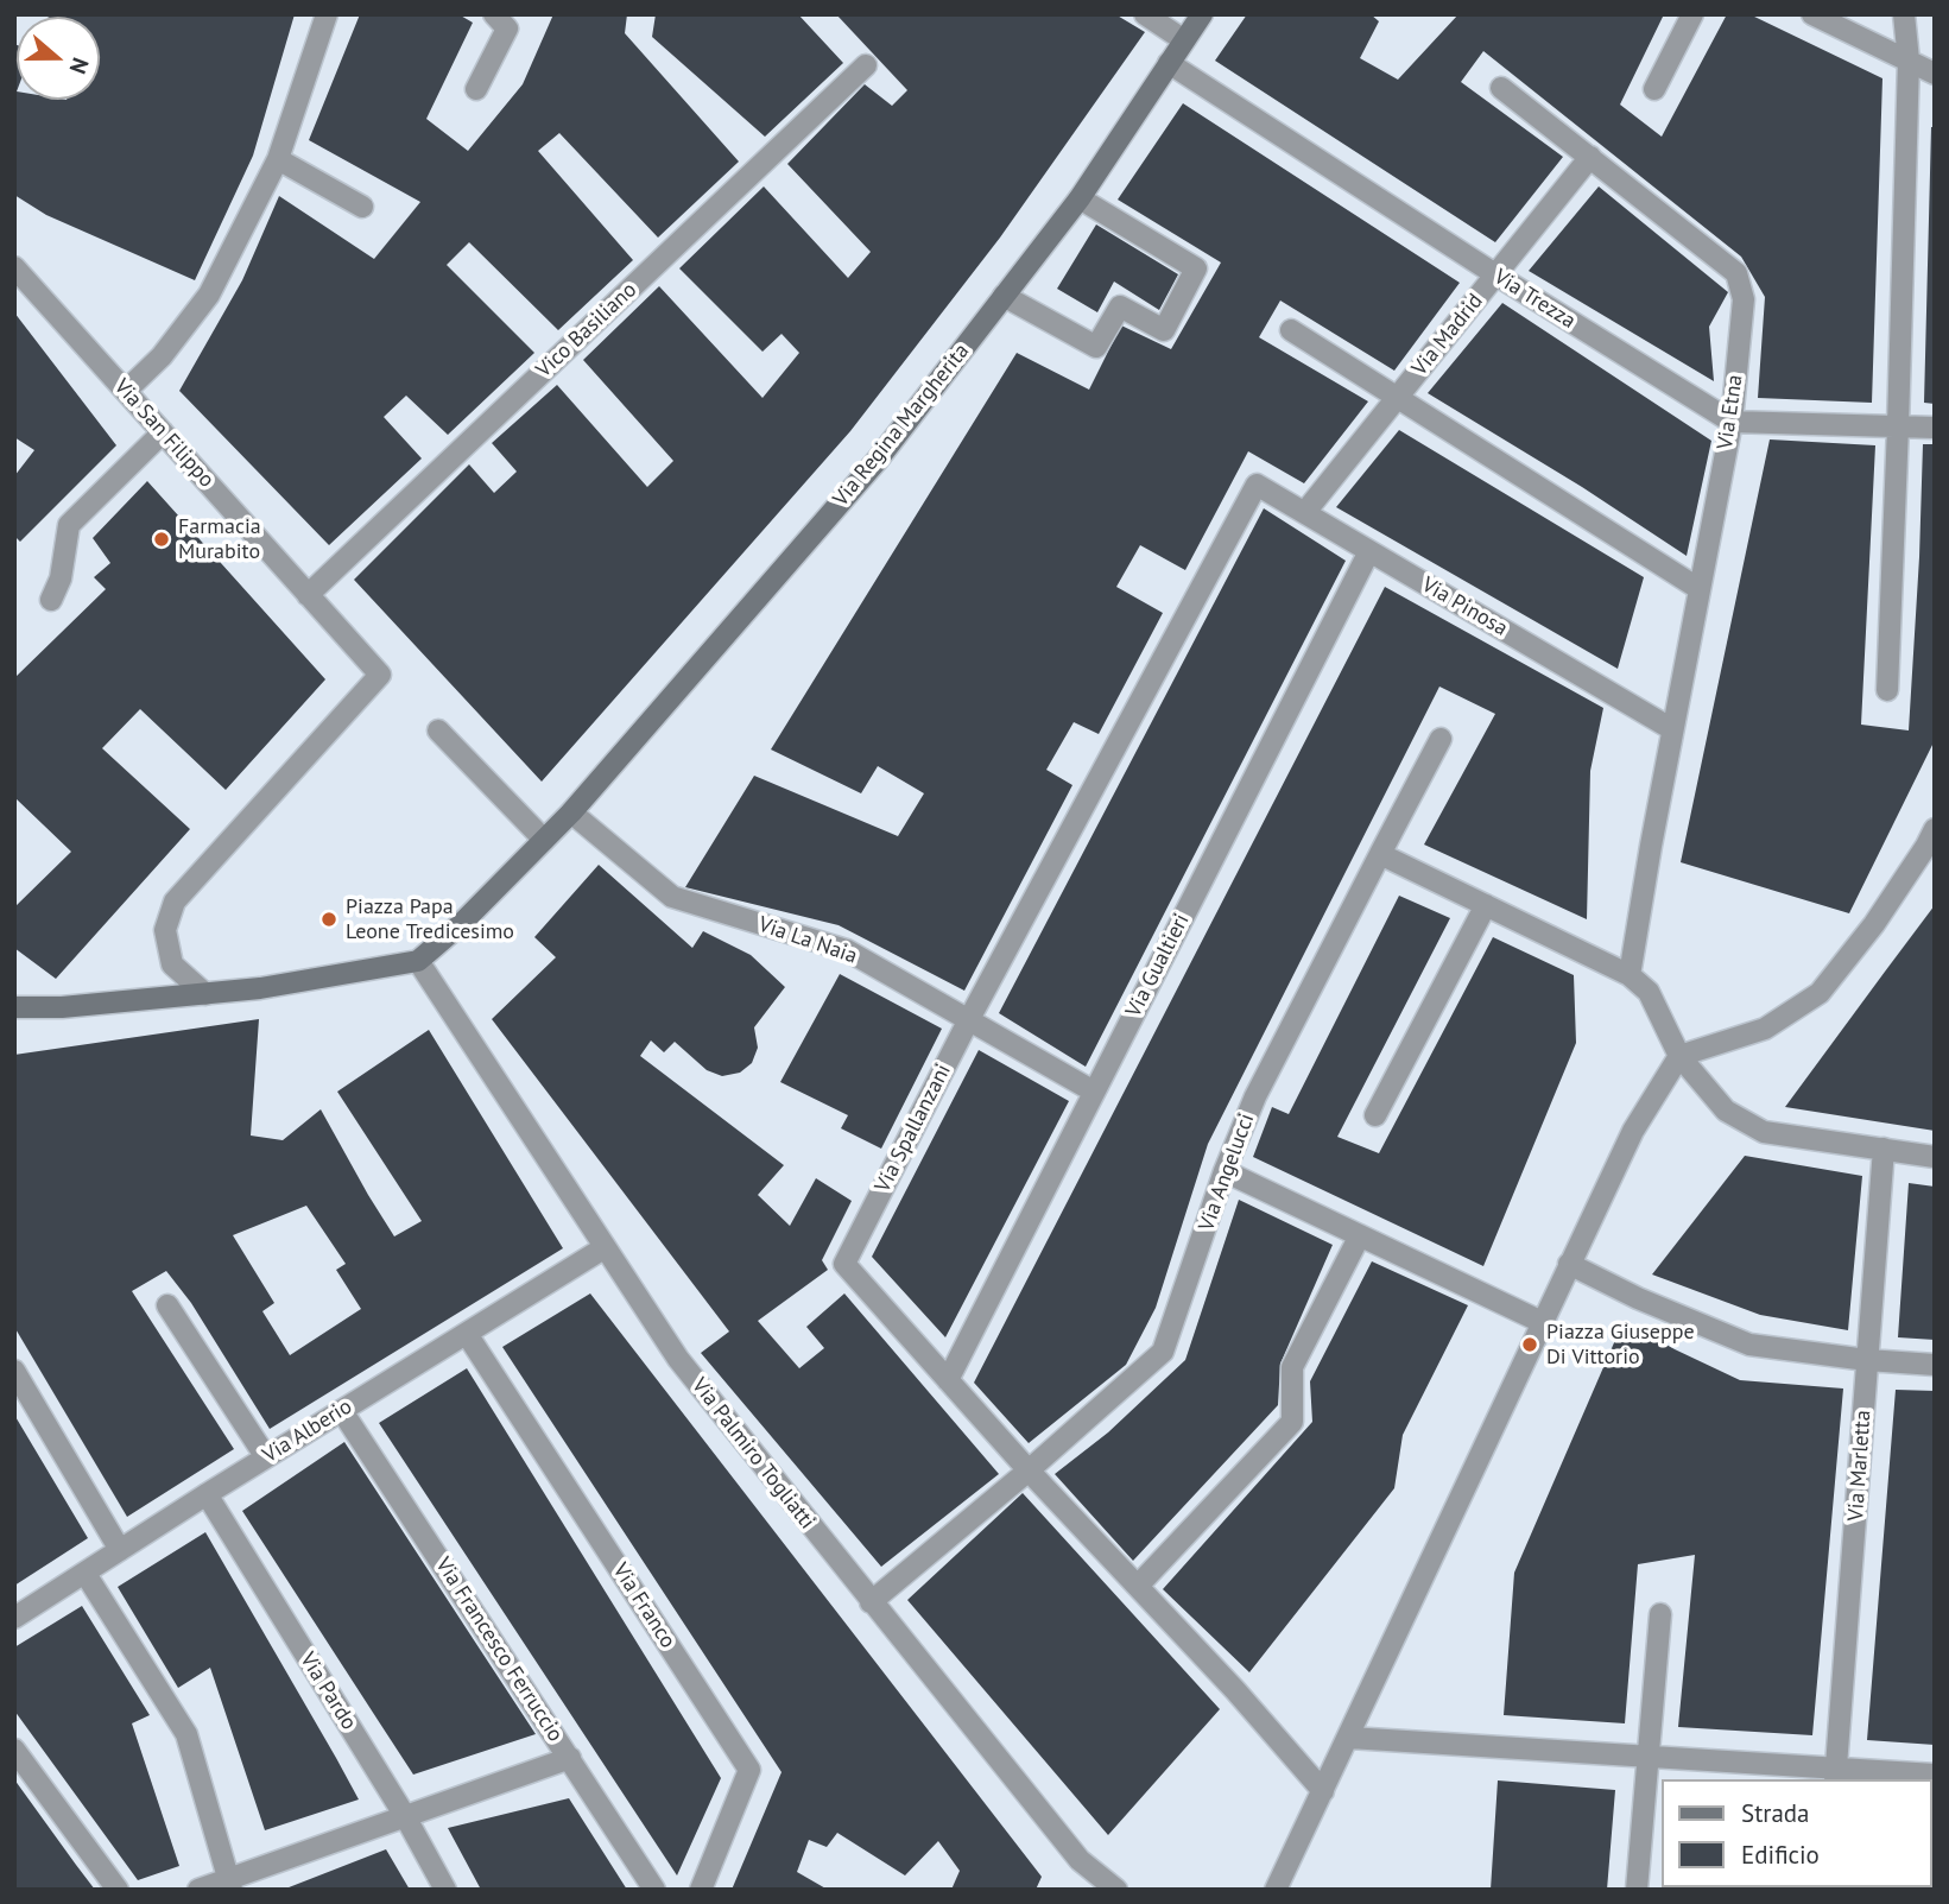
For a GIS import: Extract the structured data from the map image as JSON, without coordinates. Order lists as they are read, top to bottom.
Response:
{
  "streets": {
    "street": [
      "Via Trezza",
      "Vico Basiliano",
      "Via Madrid",
      "Via Etna",
      "Via Regina Margherita",
      "Via San Filippo",
      "Via Pinosa",
      "Via La Naia",
      "Via Gualtieri",
      "Via Spallanzani",
      "Via Angelucci",
      "Via Alberio",
      "Via Palmiro Togliatti",
      "Via Marletta",
      "Via Franco",
      "Via Francesco Ferruccio",
      "Via Pardo"
    ]
  },
  "crossings": [
    ["Via Trezza", "Via Madrid"],
    ["Via Trezza", "Via Etna"],
    ["Via Trezza", "Via Regina Margherita"],
    ["Vico Basiliano", "Via San Filippo"],
    ["Via Madrid", "Via Etna"],
    ["Via Madrid", "Via Pinosa"],
    ["Via Etna", "Via Pinosa"],
    ["Via Regina Margherita", "Via La Naia"],
    ["Via Regina Margherita", "Via Palmiro Togliatti"],
    ["Via Pinosa", "Via Gualtieri"],
    ["Via Pinosa", "Via Spallanzani"],
    ["Via La Naia", "Via Gualtieri"],
    ["Via La Naia", "Via Spallanzani"],
    ["Via Gualtieri", "Via Spallanzani"],
    ["Via Spallanzani", "Via Angelucci"],
    ["Via Angelucci", "Via Palmiro Togliatti"],
    ["Via Alberio", "Via Palmiro Togliatti"],
    ["Via Alberio", "Via Franco"],
    ["Via Alberio", "Via Francesco Ferruccio"],
    ["Via Alberio", "Via Pardo"]
  ],
  "places": ["Farmacia Murabito", "Piazza Papa Leone Tredicesimo", "Piazza Giuseppe Di Vittorio"],
  "legend": ["Strada", "Edificio"],
  "north": "right"
}
